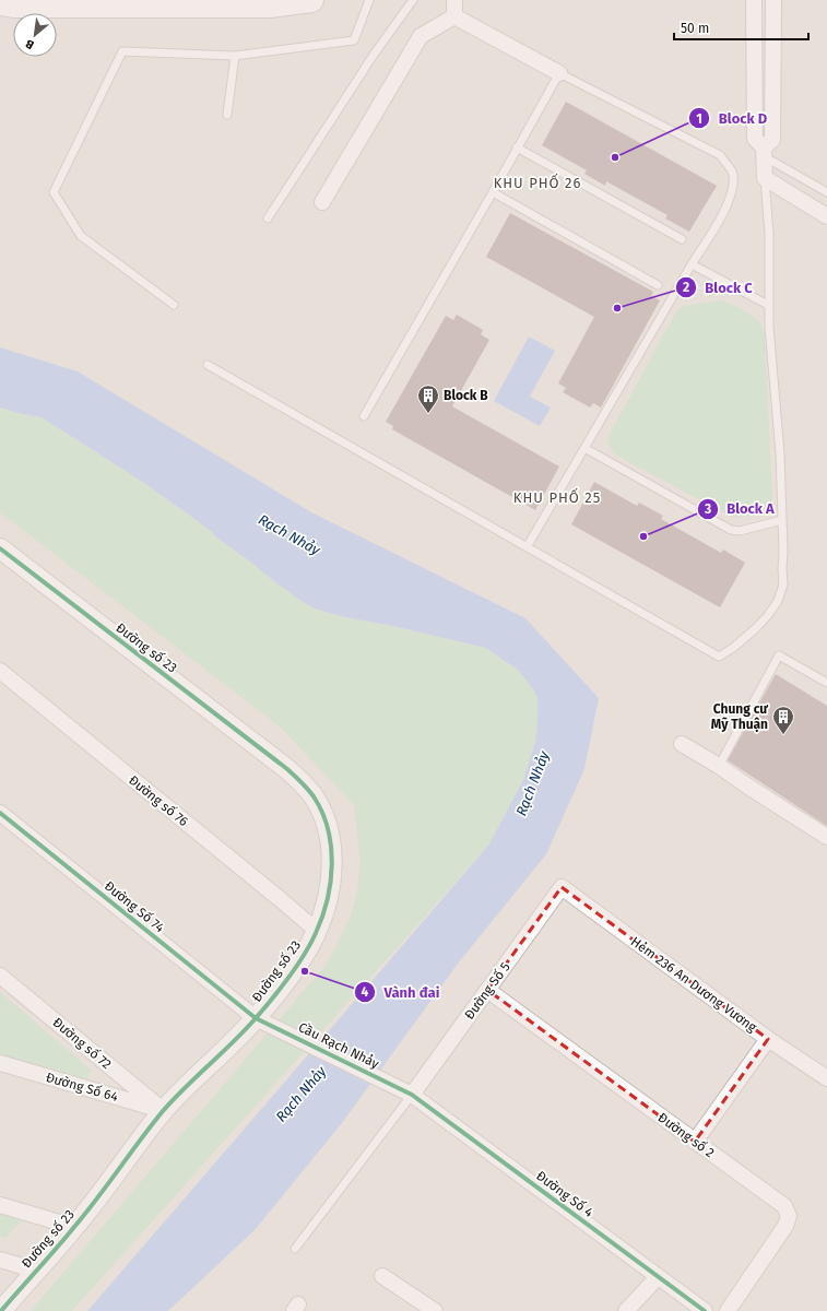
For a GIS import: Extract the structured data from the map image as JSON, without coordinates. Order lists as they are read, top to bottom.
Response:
{
  "streets": {
    "street": [
      "Đường số 23",
      "Đường số 76",
      "Đường Số 74",
      "Hẻm 236 An Dương Vương",
      "Đường Số 5",
      "Đường số 72",
      "Cầu Rạch Nhảy",
      "Đường Số 64",
      "Đường số 2",
      "Đường Số 4"
    ]
  },
  "crossings": [
    ["Đường số 23", "Đường số 76"],
    ["Đường số 23", "Đường Số 74"],
    ["Đường số 23", "Đường số 72"],
    ["Đường số 23", "Cầu Rạch Nhảy"],
    ["Đường số 23", "Đường Số 64"],
    ["Đường Số 74", "Cầu Rạch Nhảy"],
    ["Hẻm 236 An Dương Vương", "Đường Số 5"],
    ["Đường Số 5", "Cầu Rạch Nhảy"],
    ["Đường Số 5", "Đường số 2"],
    ["Đường Số 5", "Đường Số 4"],
    ["Đường số 72", "Đường Số 64"],
    ["Cầu Rạch Nhảy", "Đường Số 4"]
  ],
  "districts": ["KHU PHỐ 26", "KHU PHỐ 25"],
  "water": ["Rạch Nhảy"],
  "places": {
    "other": [
      "Block D",
      "Block C",
      "Block A",
      "Vành đai"
    ],
    "building": ["Block B", "Chung cư Mỹ Thuận"]
  },
  "scale_bar": "50 m",
  "north": "bottom left"
}
